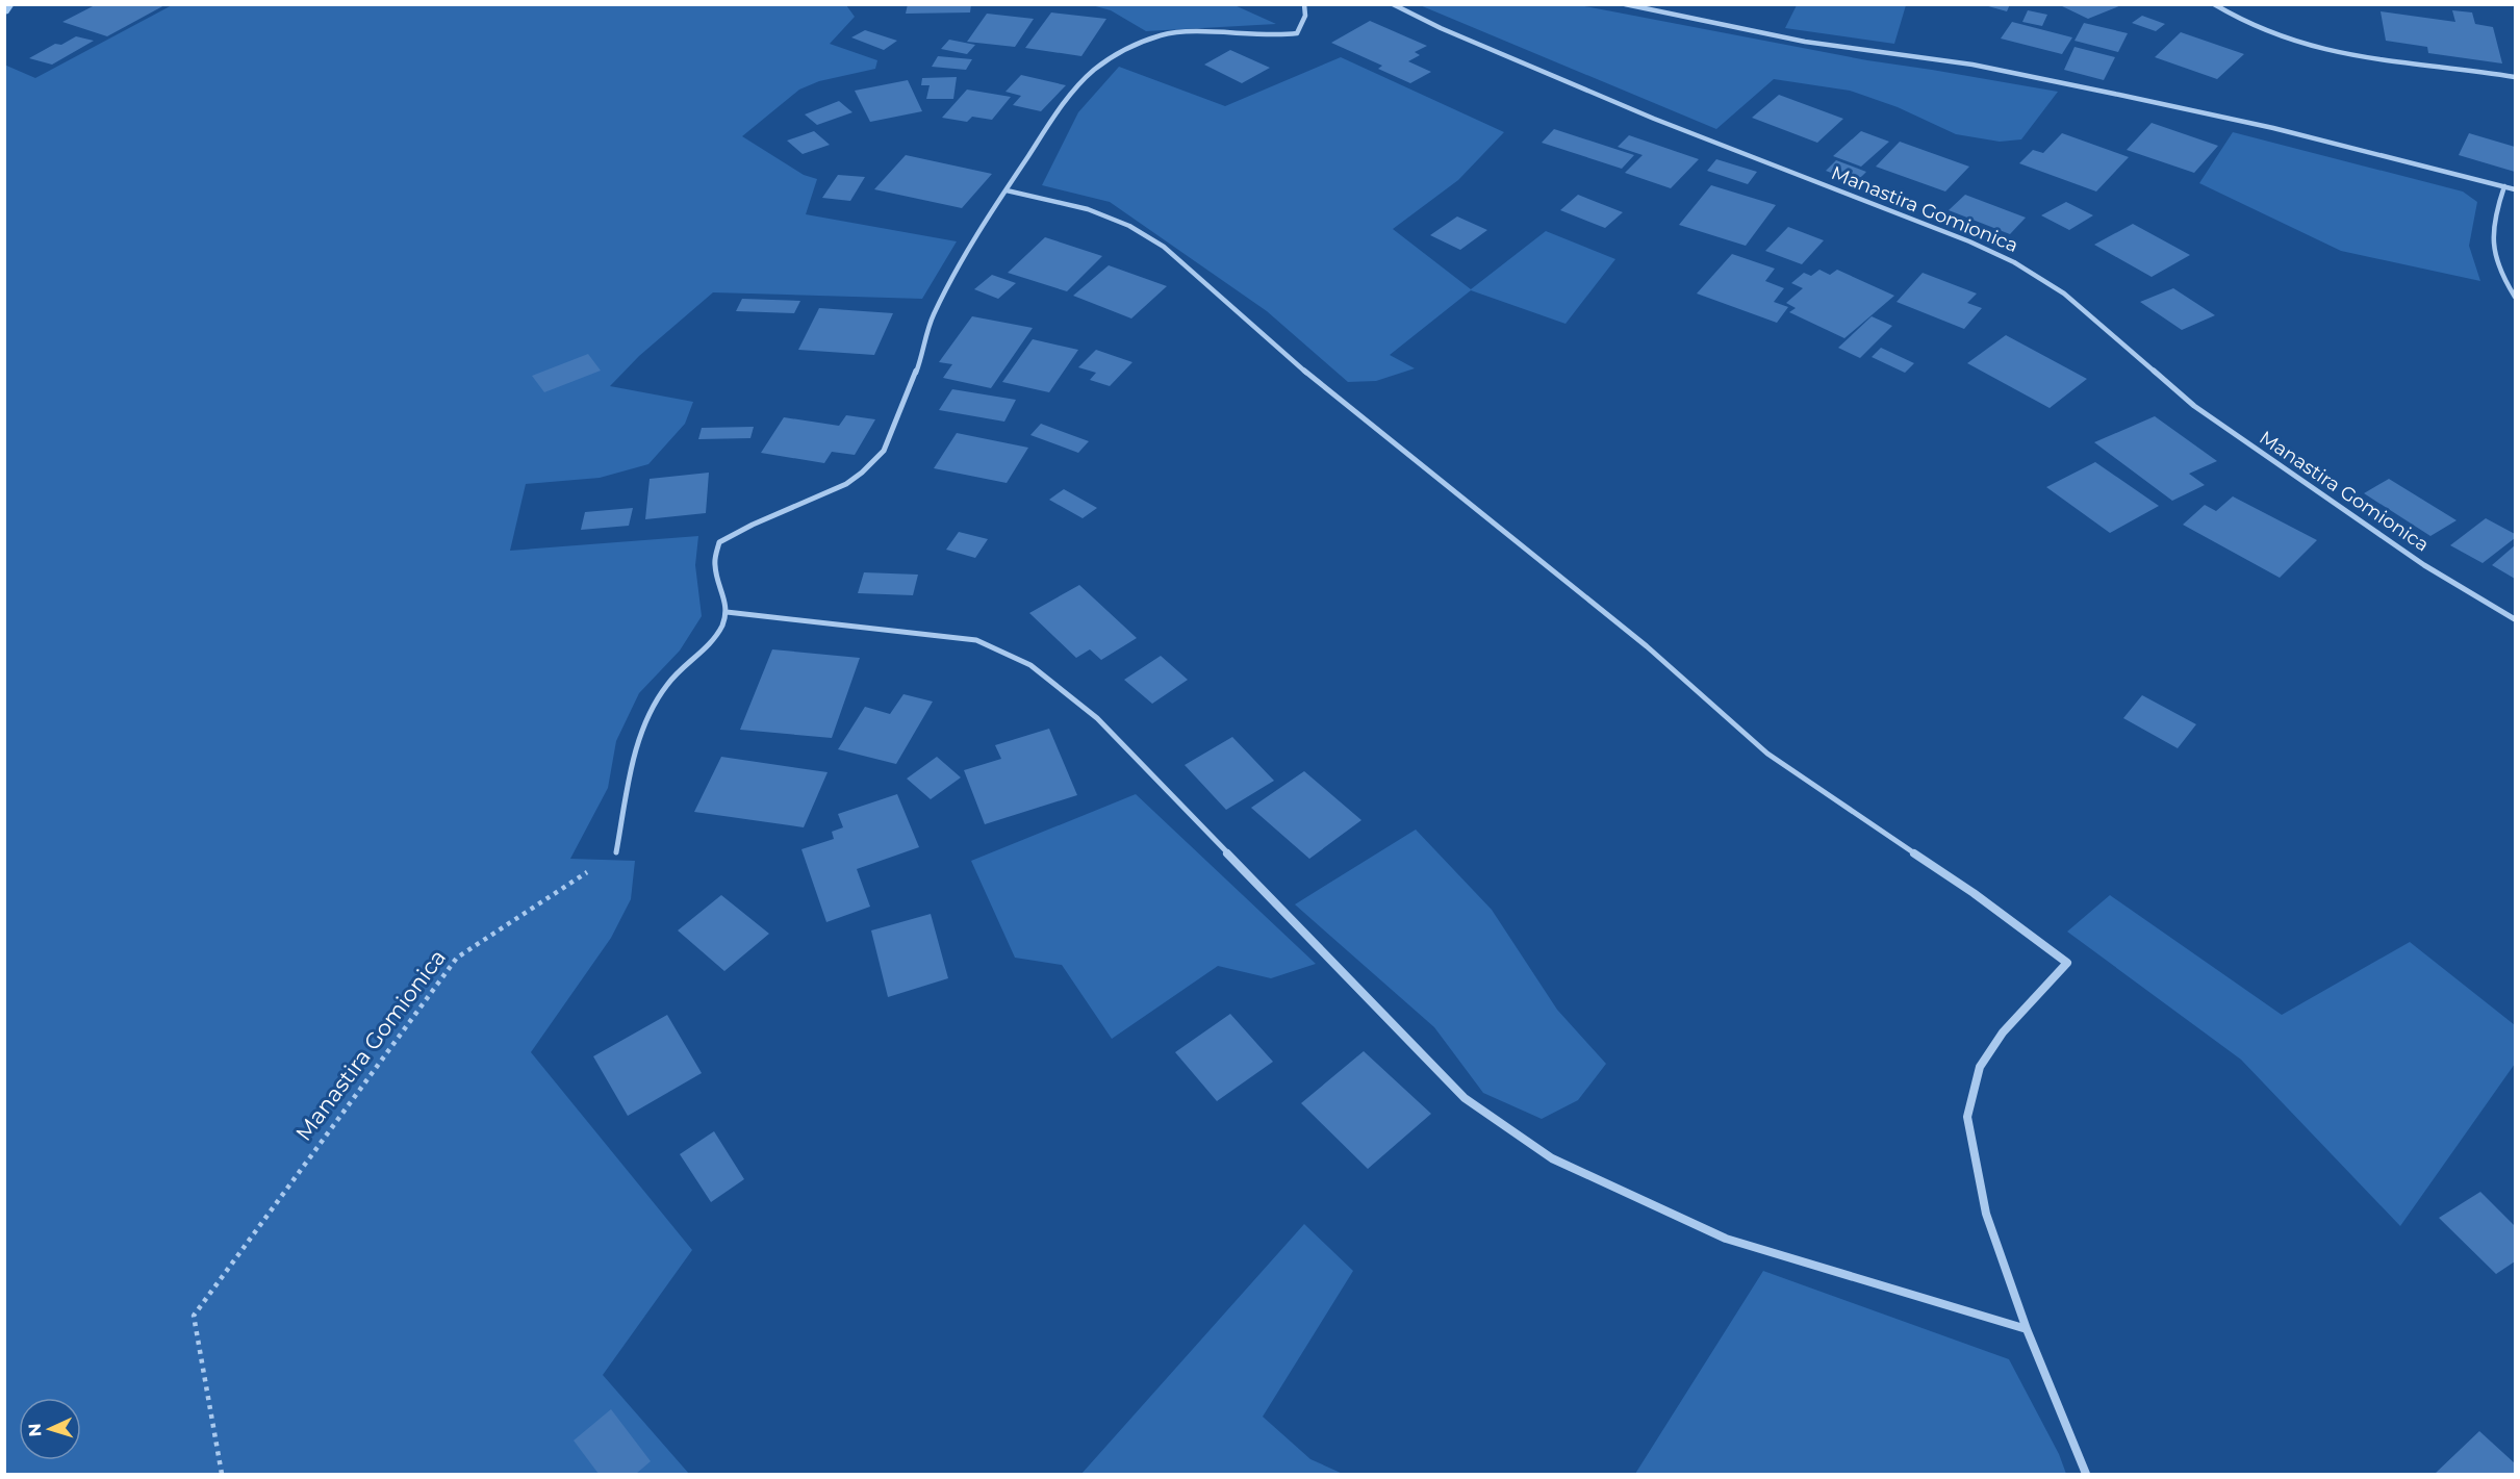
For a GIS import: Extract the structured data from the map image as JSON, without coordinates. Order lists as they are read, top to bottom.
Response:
{
  "streets": {
    "street": ["Manastira Gomionica"]
  },
  "north": "left"
}
